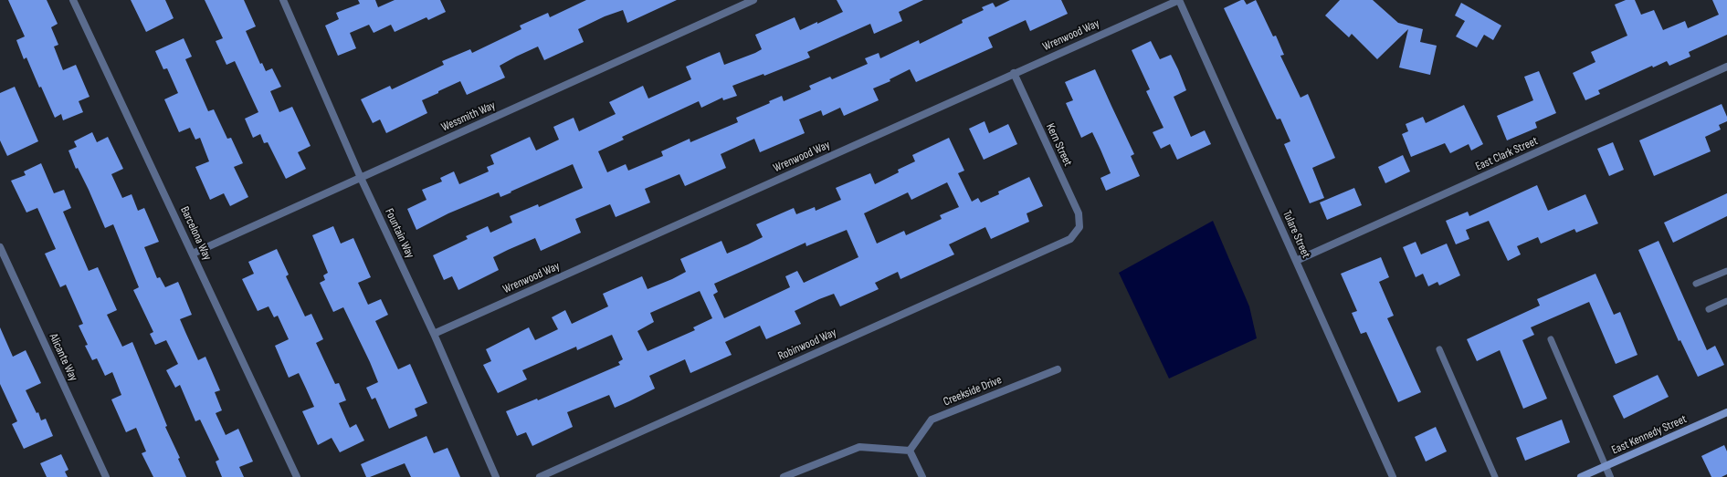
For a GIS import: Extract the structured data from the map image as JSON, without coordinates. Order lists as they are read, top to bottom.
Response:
{
  "streets": {
    "street": [
      "Wrenwood Way",
      "Wessmith Way",
      "Kern Street",
      "East Clark Street",
      "Barcelona Way",
      "Fountain Way",
      "Tulare Street",
      "Robinwood Way",
      "Alicante Way",
      "Creekside Drive",
      "East Kennedy Street"
    ]
  },
  "crossings": [
    ["Wrenwood Way", "Kern Street"],
    ["Wrenwood Way", "Fountain Way"],
    ["Wrenwood Way", "Tulare Street"],
    ["Wessmith Way", "Barcelona Way"],
    ["Wessmith Way", "Fountain Way"],
    ["Kern Street", "Robinwood Way"],
    ["East Clark Street", "Tulare Street"]
  ]
}
